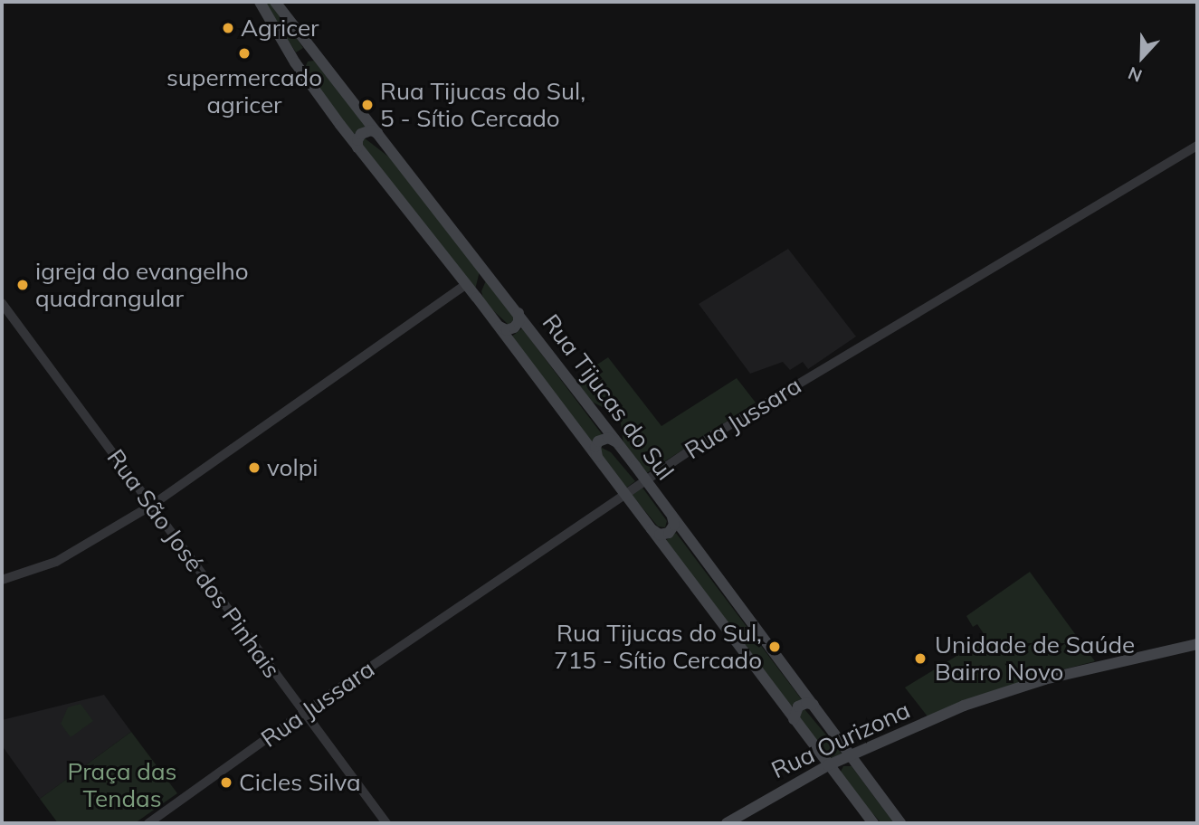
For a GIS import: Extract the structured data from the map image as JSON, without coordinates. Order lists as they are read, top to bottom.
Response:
{
  "streets": {
    "main road": ["Rua Tijucas do Sul", "Rua Ourizona"],
    "street": ["Rua Jussara", "Rua São José dos Pinhais"]
  },
  "crossings": [
    ["Rua Tijucas do Sul", "Rua Jussara"],
    ["Rua Tijucas do Sul", "Rua Ourizona"],
    ["Rua Jussara", "Rua São José dos Pinhais"]
  ],
  "parks": ["Praça das Tendas"],
  "places": [
    "Agricer",
    "supermercado agricer",
    "Rua Tijucas do Sul, 5 - Sítio Cercado",
    "igreja do evangelho quadrangular",
    "volpi",
    "Rua Tijucas do Sul, 715 - Sítio Cercado",
    "Unidade de Saúde Bairro Novo",
    "Cicles Silva"
  ],
  "north": "bottom"
}
